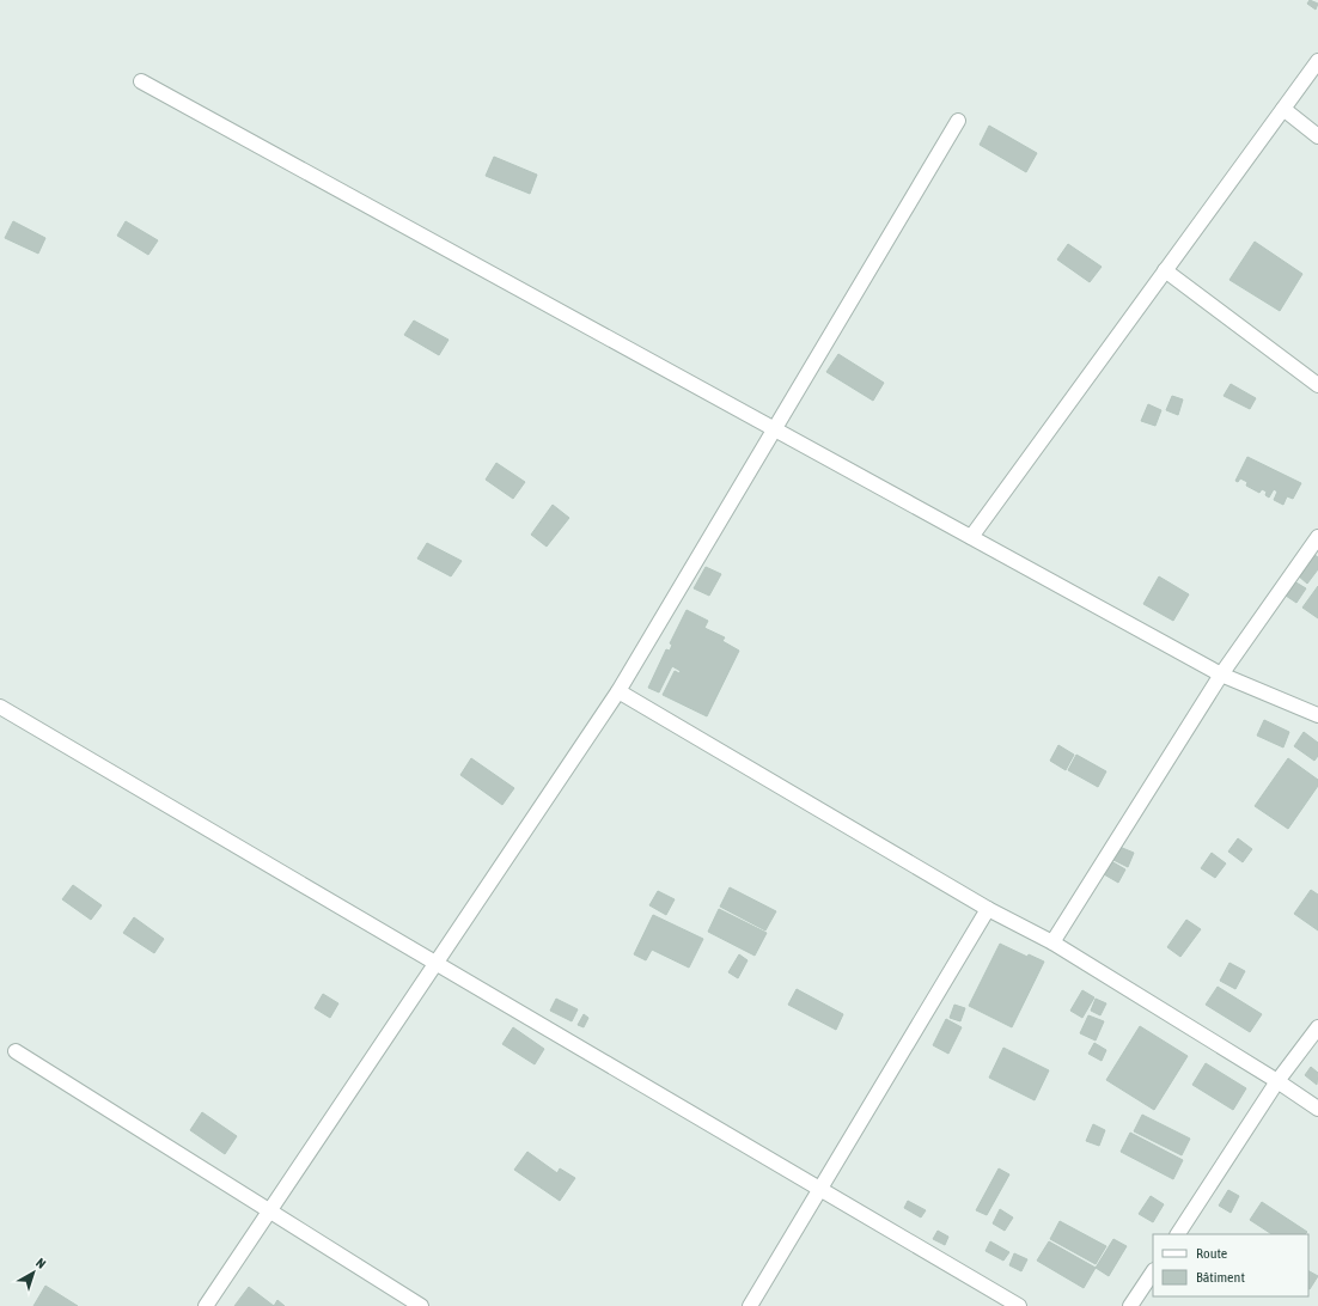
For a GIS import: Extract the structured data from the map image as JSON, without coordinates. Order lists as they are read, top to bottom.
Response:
{
  "legend": ["Route", "Bâtiment"],
  "north": "top right"
}
